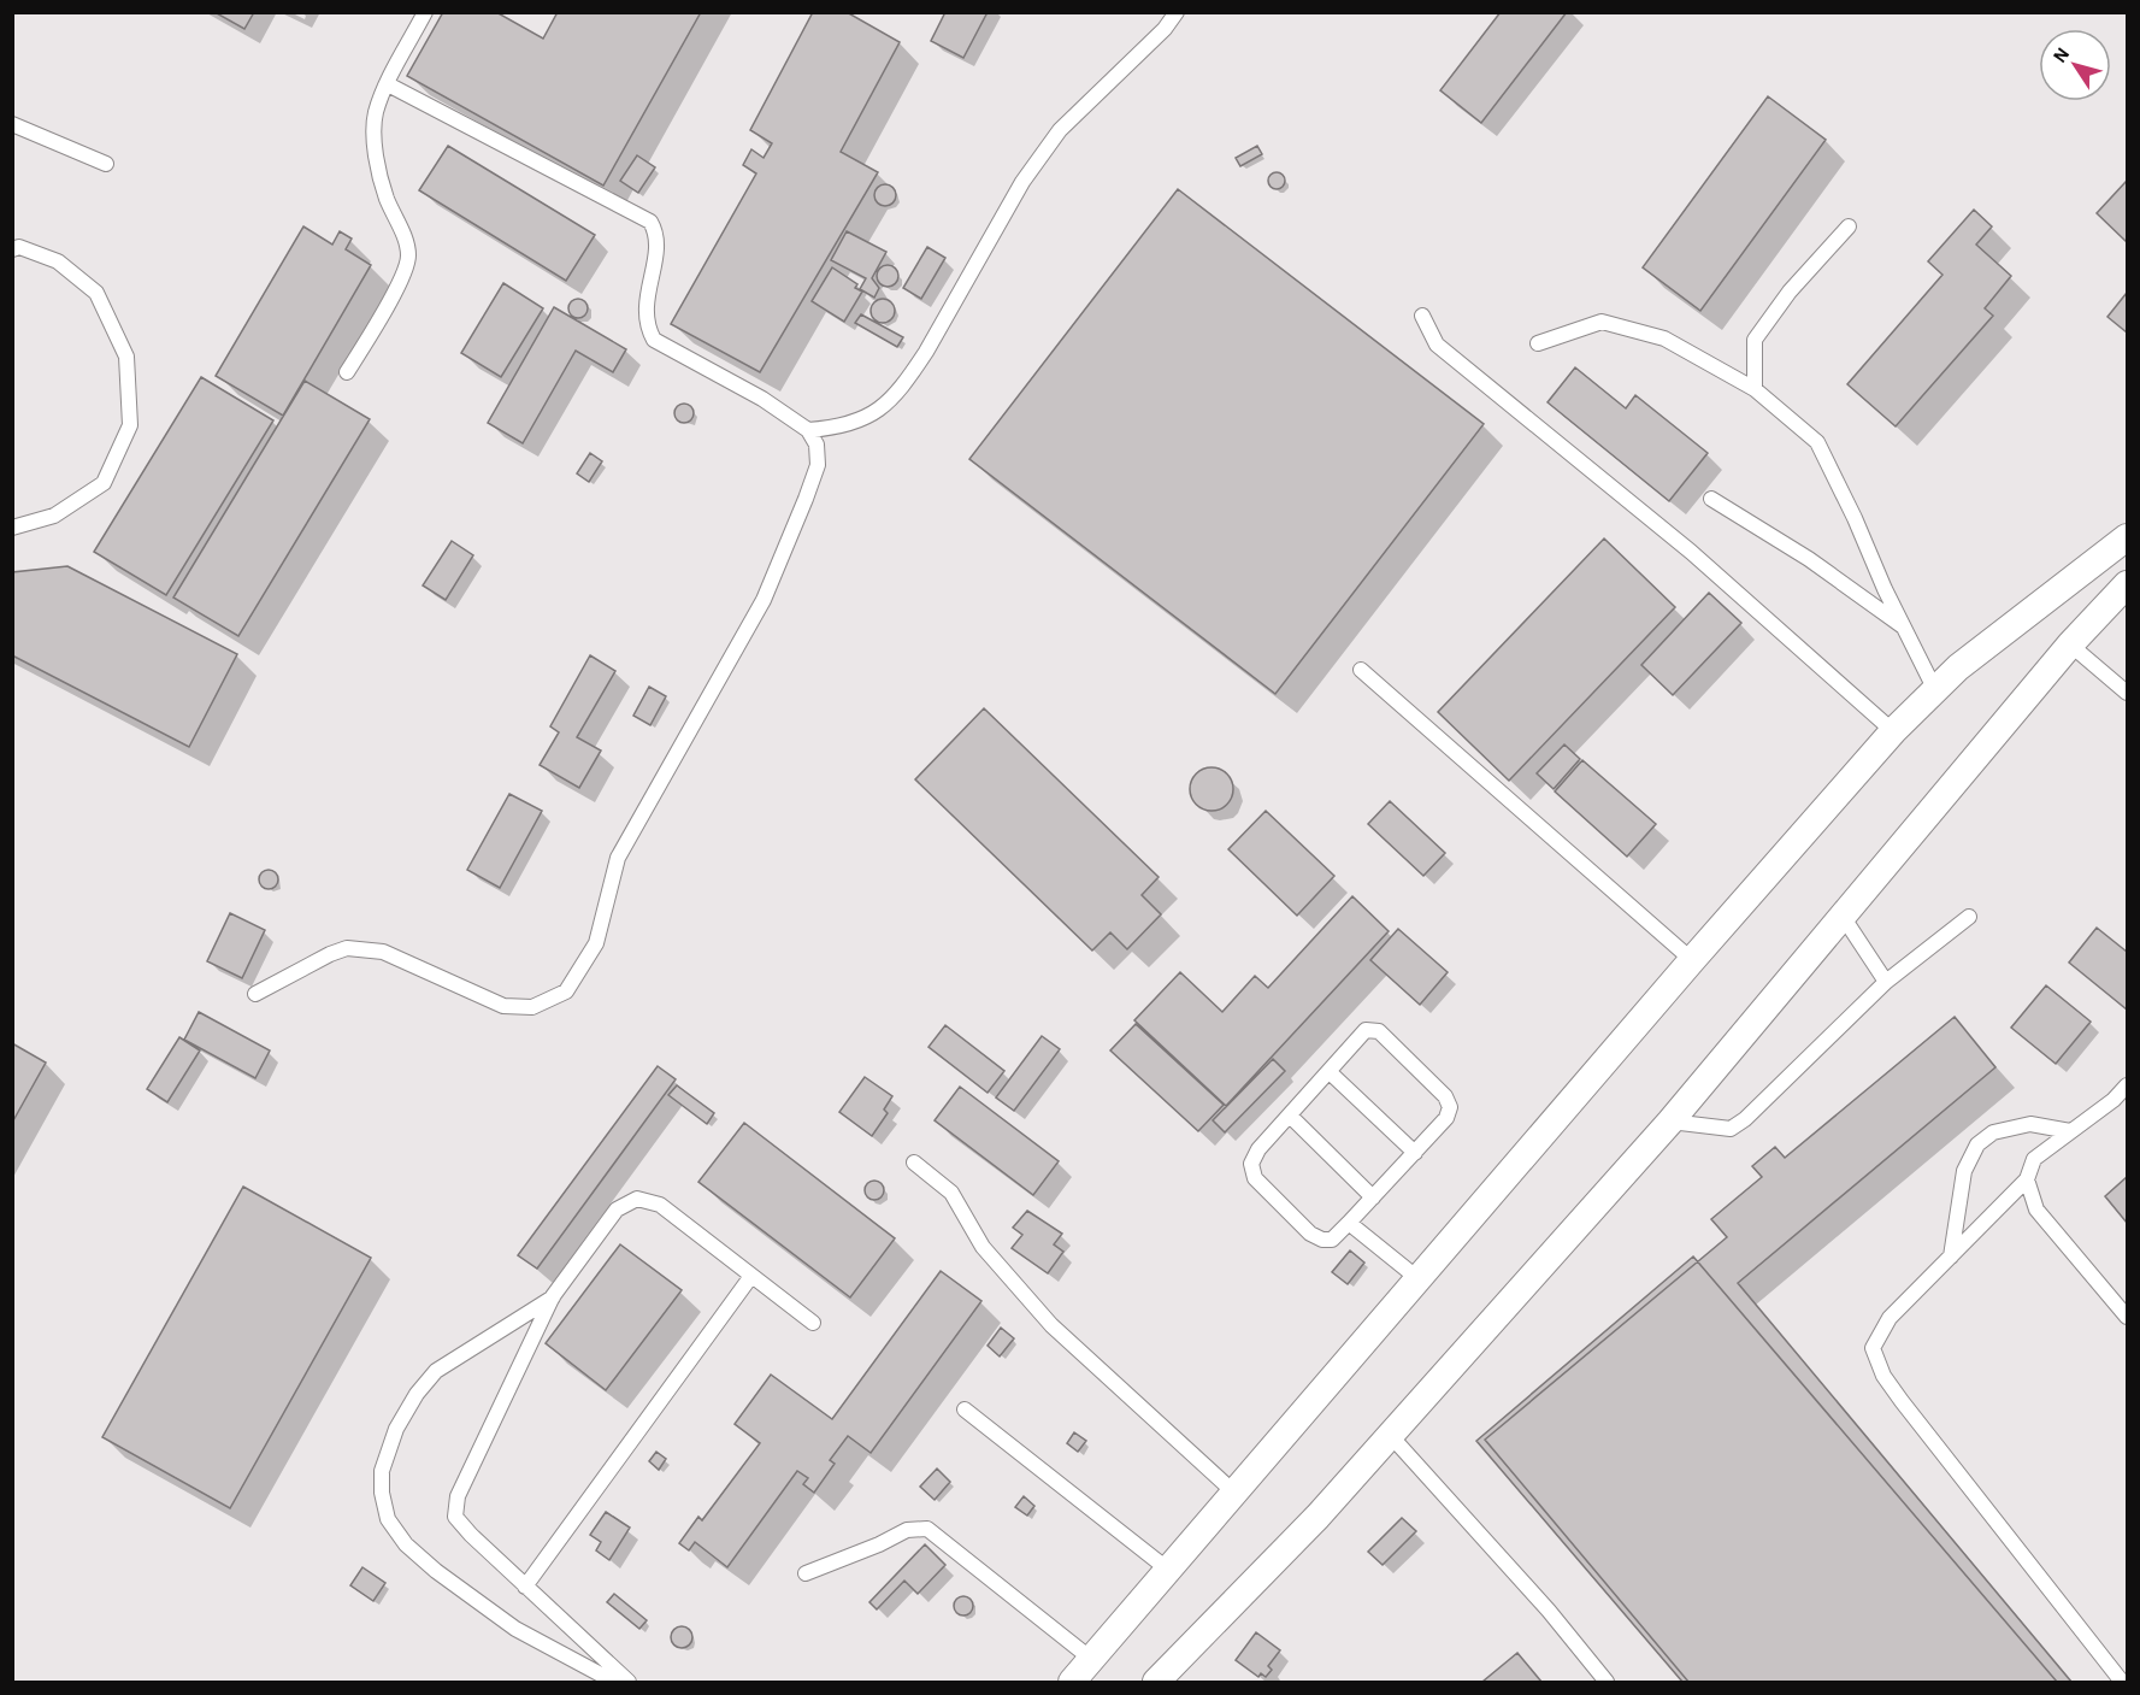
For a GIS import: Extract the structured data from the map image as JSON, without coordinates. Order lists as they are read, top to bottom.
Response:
{
  "north": "top left"
}
